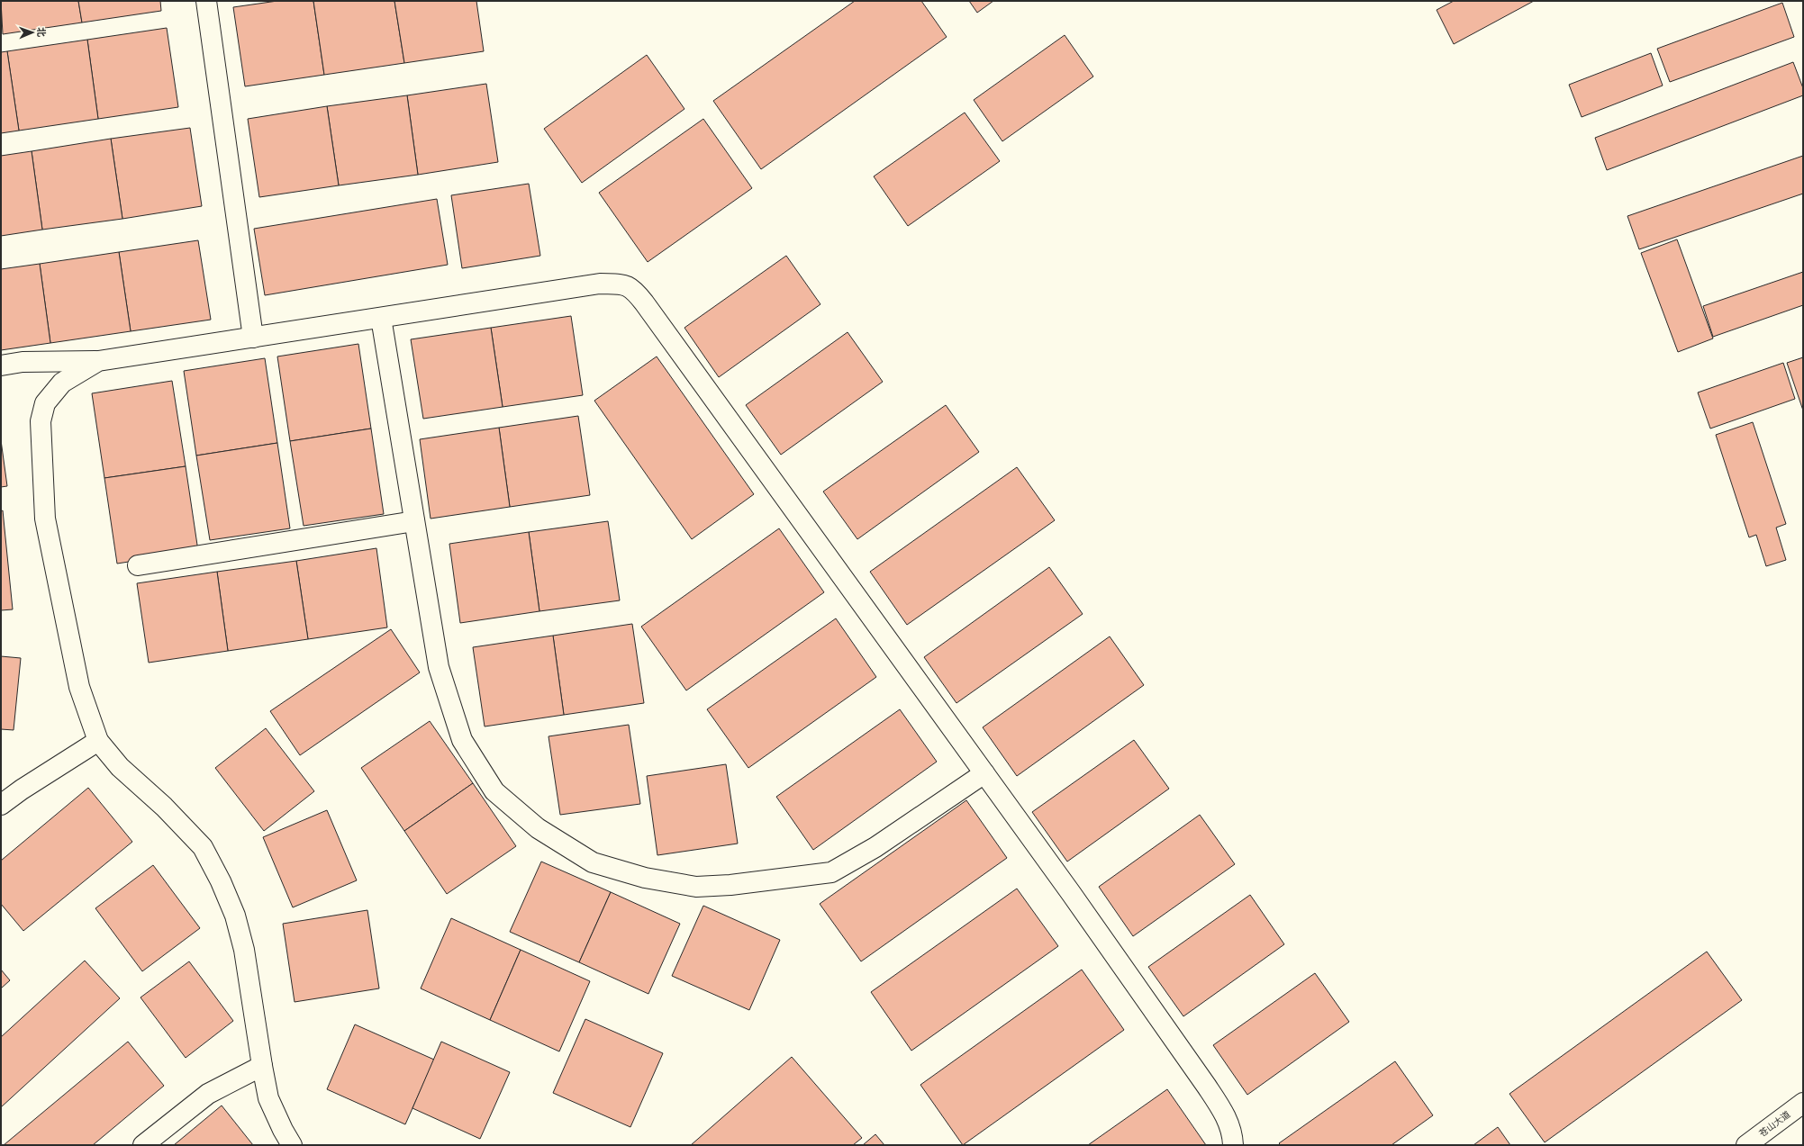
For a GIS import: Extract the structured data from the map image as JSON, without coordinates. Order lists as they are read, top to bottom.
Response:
{
  "streets": {
    "street": ["苍山大道"]
  },
  "north": "right"
}
